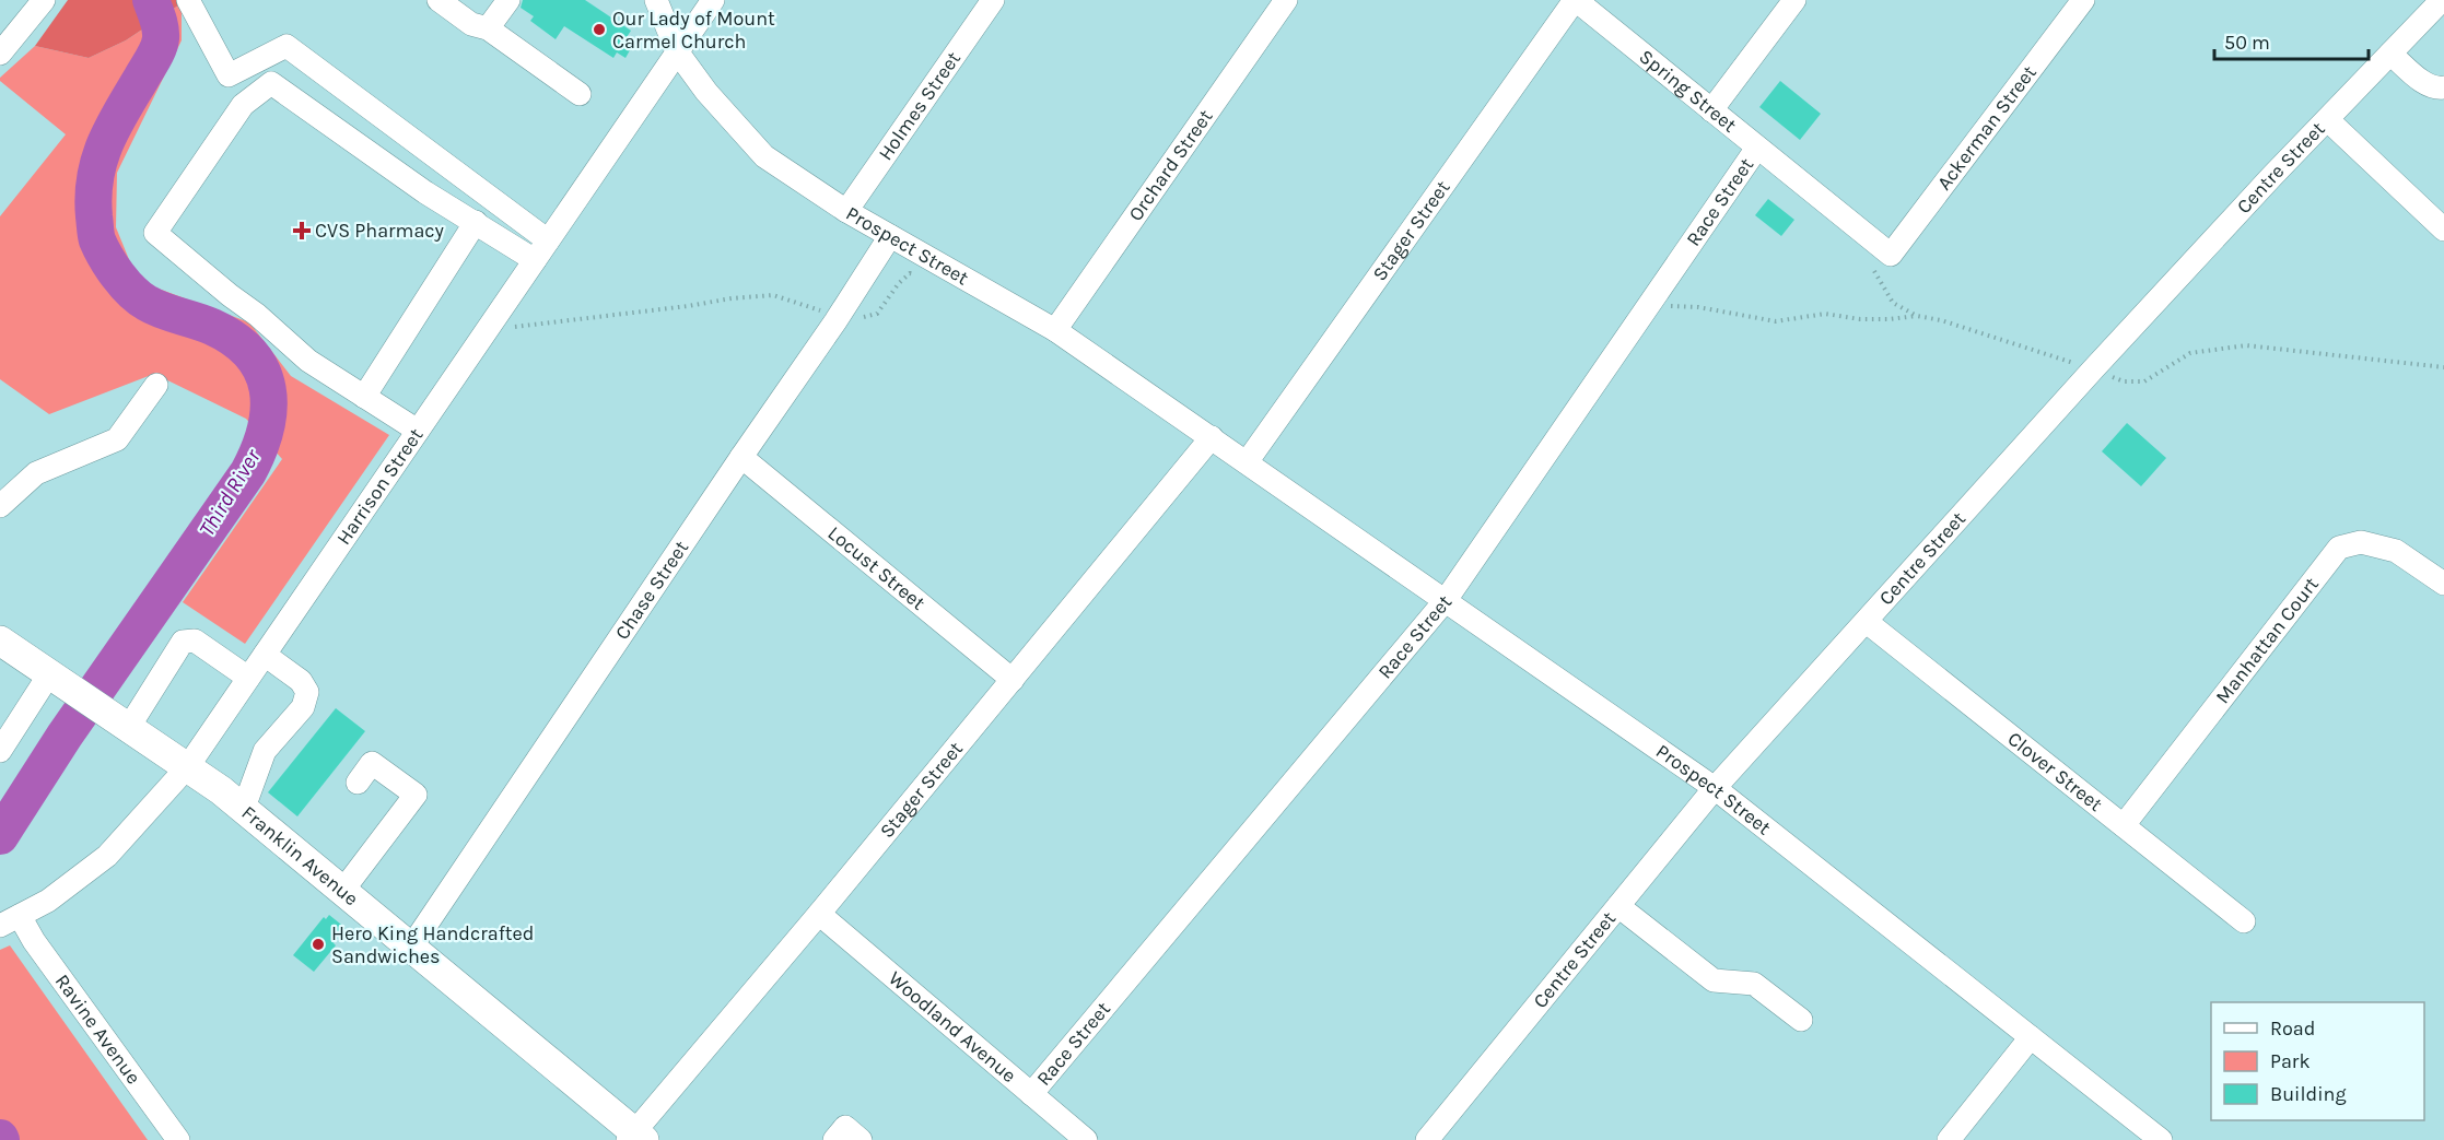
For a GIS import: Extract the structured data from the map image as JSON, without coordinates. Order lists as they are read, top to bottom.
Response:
{
  "streets": {
    "main road": ["Franklin Avenue"],
    "street": [
      "Spring Street",
      "Holmes Street",
      "Ackerman Street",
      "Orchard Street",
      "Centre Street",
      "Race Street",
      "Stager Street",
      "Prospect Street",
      "Harrison Street",
      "Locust Street",
      "Chase Street",
      "Manhattan Court",
      "Clover Street",
      "Woodland Avenue",
      "Ravine Avenue"
    ]
  },
  "crossings": [
    ["Spring Street", "Ackerman Street"],
    ["Spring Street", "Race Street"],
    ["Spring Street", "Stager Street"],
    ["Holmes Street", "Prospect Street"],
    ["Orchard Street", "Prospect Street"],
    ["Centre Street", "Prospect Street"],
    ["Centre Street", "Clover Street"],
    ["Race Street", "Prospect Street"],
    ["Race Street", "Woodland Avenue"],
    ["Stager Street", "Prospect Street"],
    ["Stager Street", "Locust Street"],
    ["Stager Street", "Franklin Avenue"],
    ["Stager Street", "Woodland Avenue"],
    ["Prospect Street", "Harrison Street"],
    ["Prospect Street", "Chase Street"],
    ["Harrison Street", "Franklin Avenue"],
    ["Harrison Street", "Ravine Avenue"],
    ["Locust Street", "Chase Street"],
    ["Chase Street", "Franklin Avenue"],
    ["Manhattan Court", "Clover Street"]
  ],
  "water": ["Third River"],
  "places": {
    "other": ["Our Lady of Mount Carmel Church", "Hero King Handcrafted Sandwiches"],
    "health": ["CVS Pharmacy"]
  },
  "legend": ["Road", "Park", "Building"],
  "scale_bar": "50 m"
}
